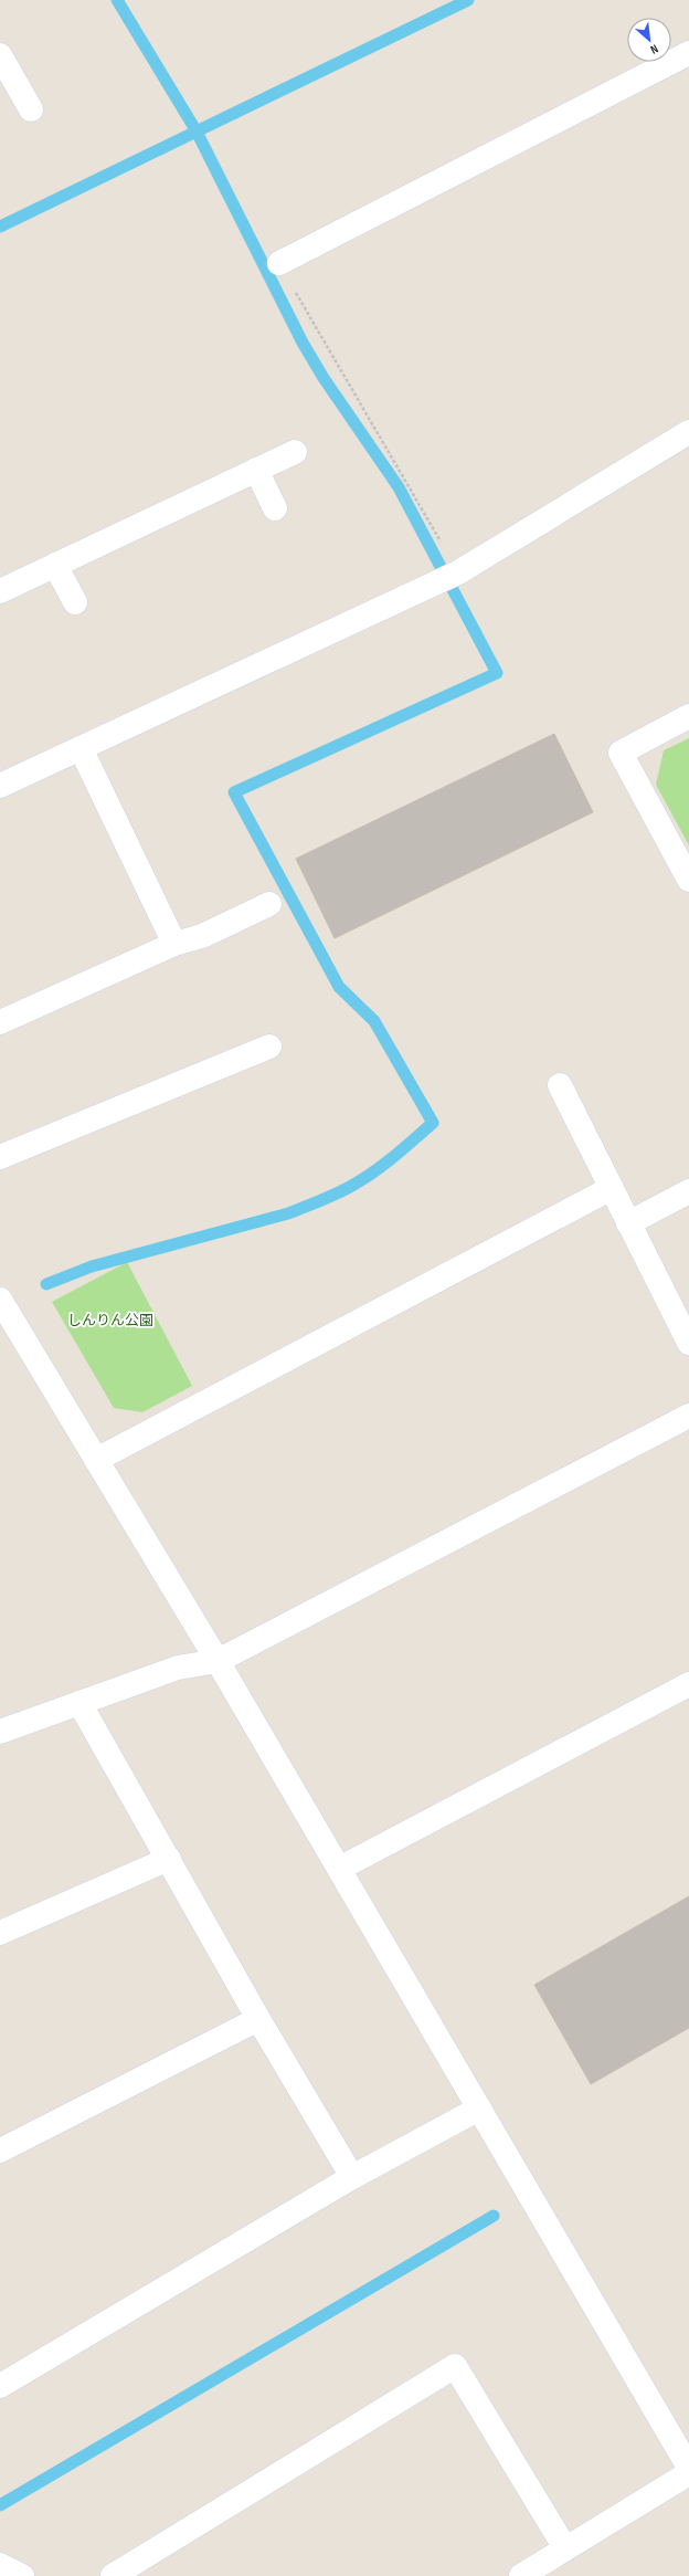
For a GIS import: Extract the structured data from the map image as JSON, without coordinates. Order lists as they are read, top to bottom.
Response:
{
  "parks": ["しんりん公園"],
  "north": "bottom right"
}
